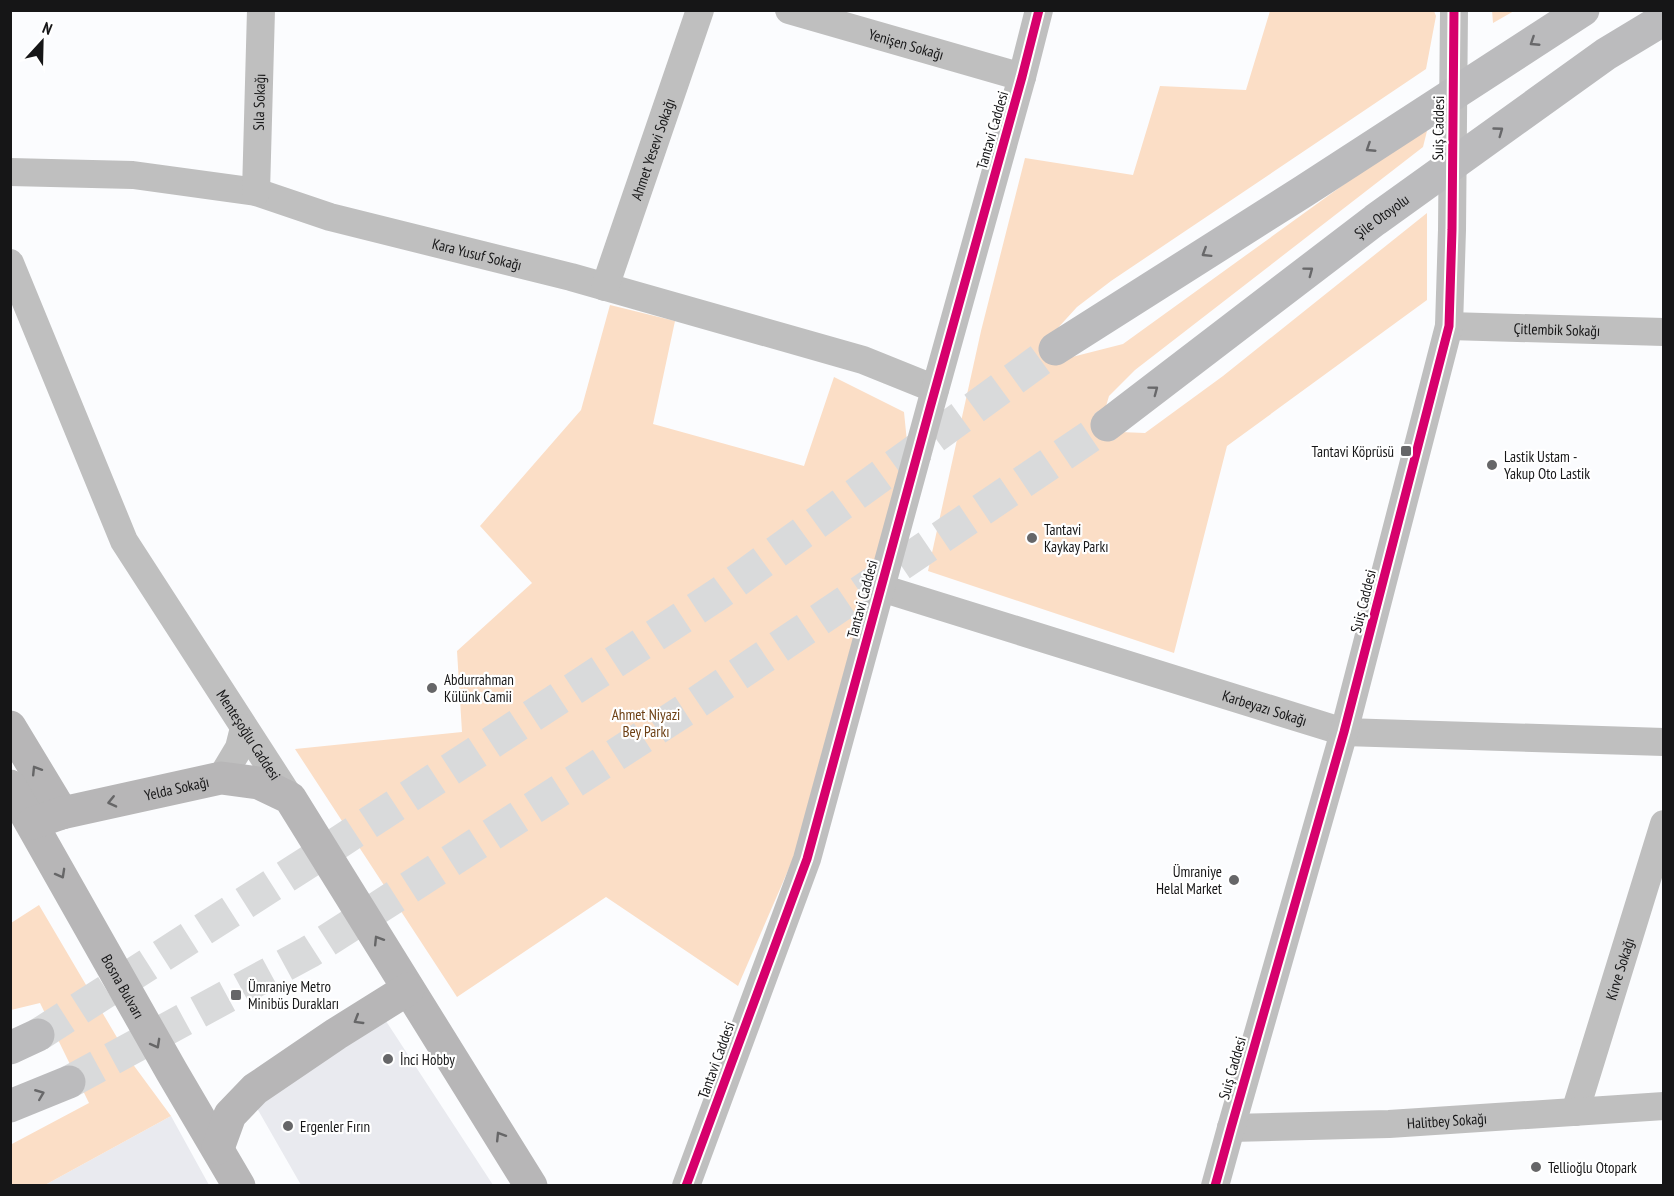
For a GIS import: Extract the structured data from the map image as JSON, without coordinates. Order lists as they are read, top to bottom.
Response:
{
  "streets": {
    "highway": ["Şile Otoyolu"],
    "main road": ["Menteşoğlu Caddesi", "Yelda Sokağı", "Bosna Bulvarı"],
    "street": [
      "Yenişen Sokağı",
      "Sıla Sokağı",
      "Suiş Caddesi",
      "Tantavi Caddesi",
      "Ahmet Yesevi Sokağı",
      "Kara Yusuf Sokağı",
      "Çitlembik Sokağı",
      "Karbeyazı Sokağı",
      "Kirve Sokağı",
      "Halitbey Sokağı"
    ]
  },
  "crossings": [
    ["Yenişen Sokağı", "Tantavi Caddesi"],
    ["Sıla Sokağı", "Kara Yusuf Sokağı"],
    ["Suiş Caddesi", "Çitlembik Sokağı"],
    ["Suiş Caddesi", "Karbeyazı Sokağı"],
    ["Suiş Caddesi", "Halitbey Sokağı"],
    ["Tantavi Caddesi", "Kara Yusuf Sokağı"],
    ["Tantavi Caddesi", "Karbeyazı Sokağı"],
    ["Ahmet Yesevi Sokağı", "Kara Yusuf Sokağı"],
    ["Menteşoğlu Caddesi", "Yelda Sokağı"],
    ["Yelda Sokağı", "Bosna Bulvarı"],
    ["Kirve Sokağı", "Halitbey Sokağı"]
  ],
  "one_way": ["Menteşoğlu Caddesi", "Yelda Sokağı"],
  "parks": ["Ahmet Niyazi Bey Parkı"],
  "places": {
    "transit": ["Tantavi Köprüsü", "Ümraniye Metro Minibüs Durakları"],
    "other": [
      "Lastik Ustam - Yakup Oto Lastik",
      "Tantavi Kaykay Parkı",
      "Abdurrahman Külünk Camii",
      "Ümraniye Helal Market",
      "İnci Hobby",
      "Ergenler Fırın",
      "Tellioğlu Otopark"
    ]
  },
  "north": "top"
}
